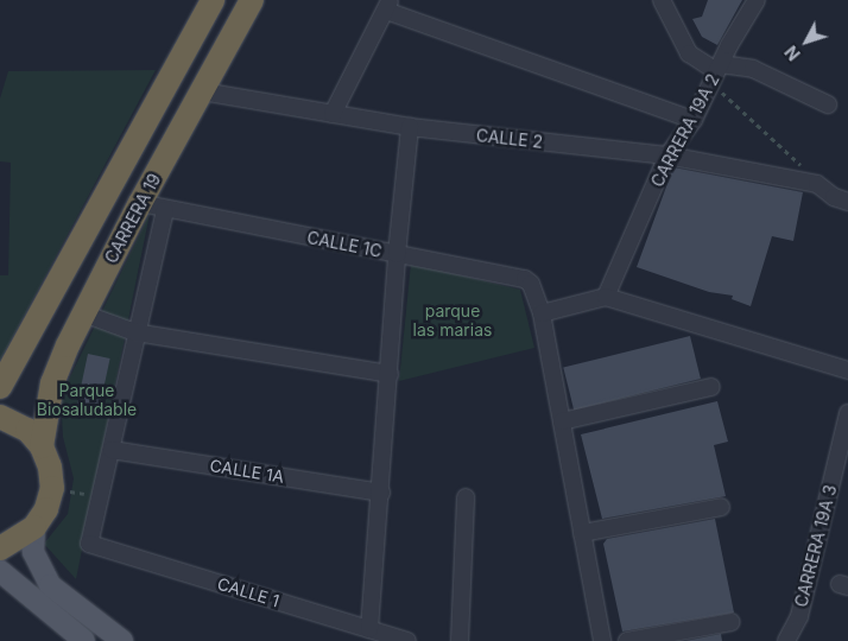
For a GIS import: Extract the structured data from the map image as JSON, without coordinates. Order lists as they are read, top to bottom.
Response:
{
  "streets": {
    "highway": ["CARRERA 19"],
    "street": [
      "CARRERA 19A 2",
      "CALLE 2",
      "CALLE 1C",
      "CALLE 1A",
      "CARRERA 19A 3",
      "CALLE 1"
    ]
  },
  "crossings": [
    ["CARRERA 19A 2", "CALLE 2"],
    ["CALLE 2", "CARRERA 19"],
    ["CARRERA 19", "CALLE 1C"]
  ],
  "parks": ["parque las marias", "Parque Biosaludable"],
  "north": "bottom left"
}
